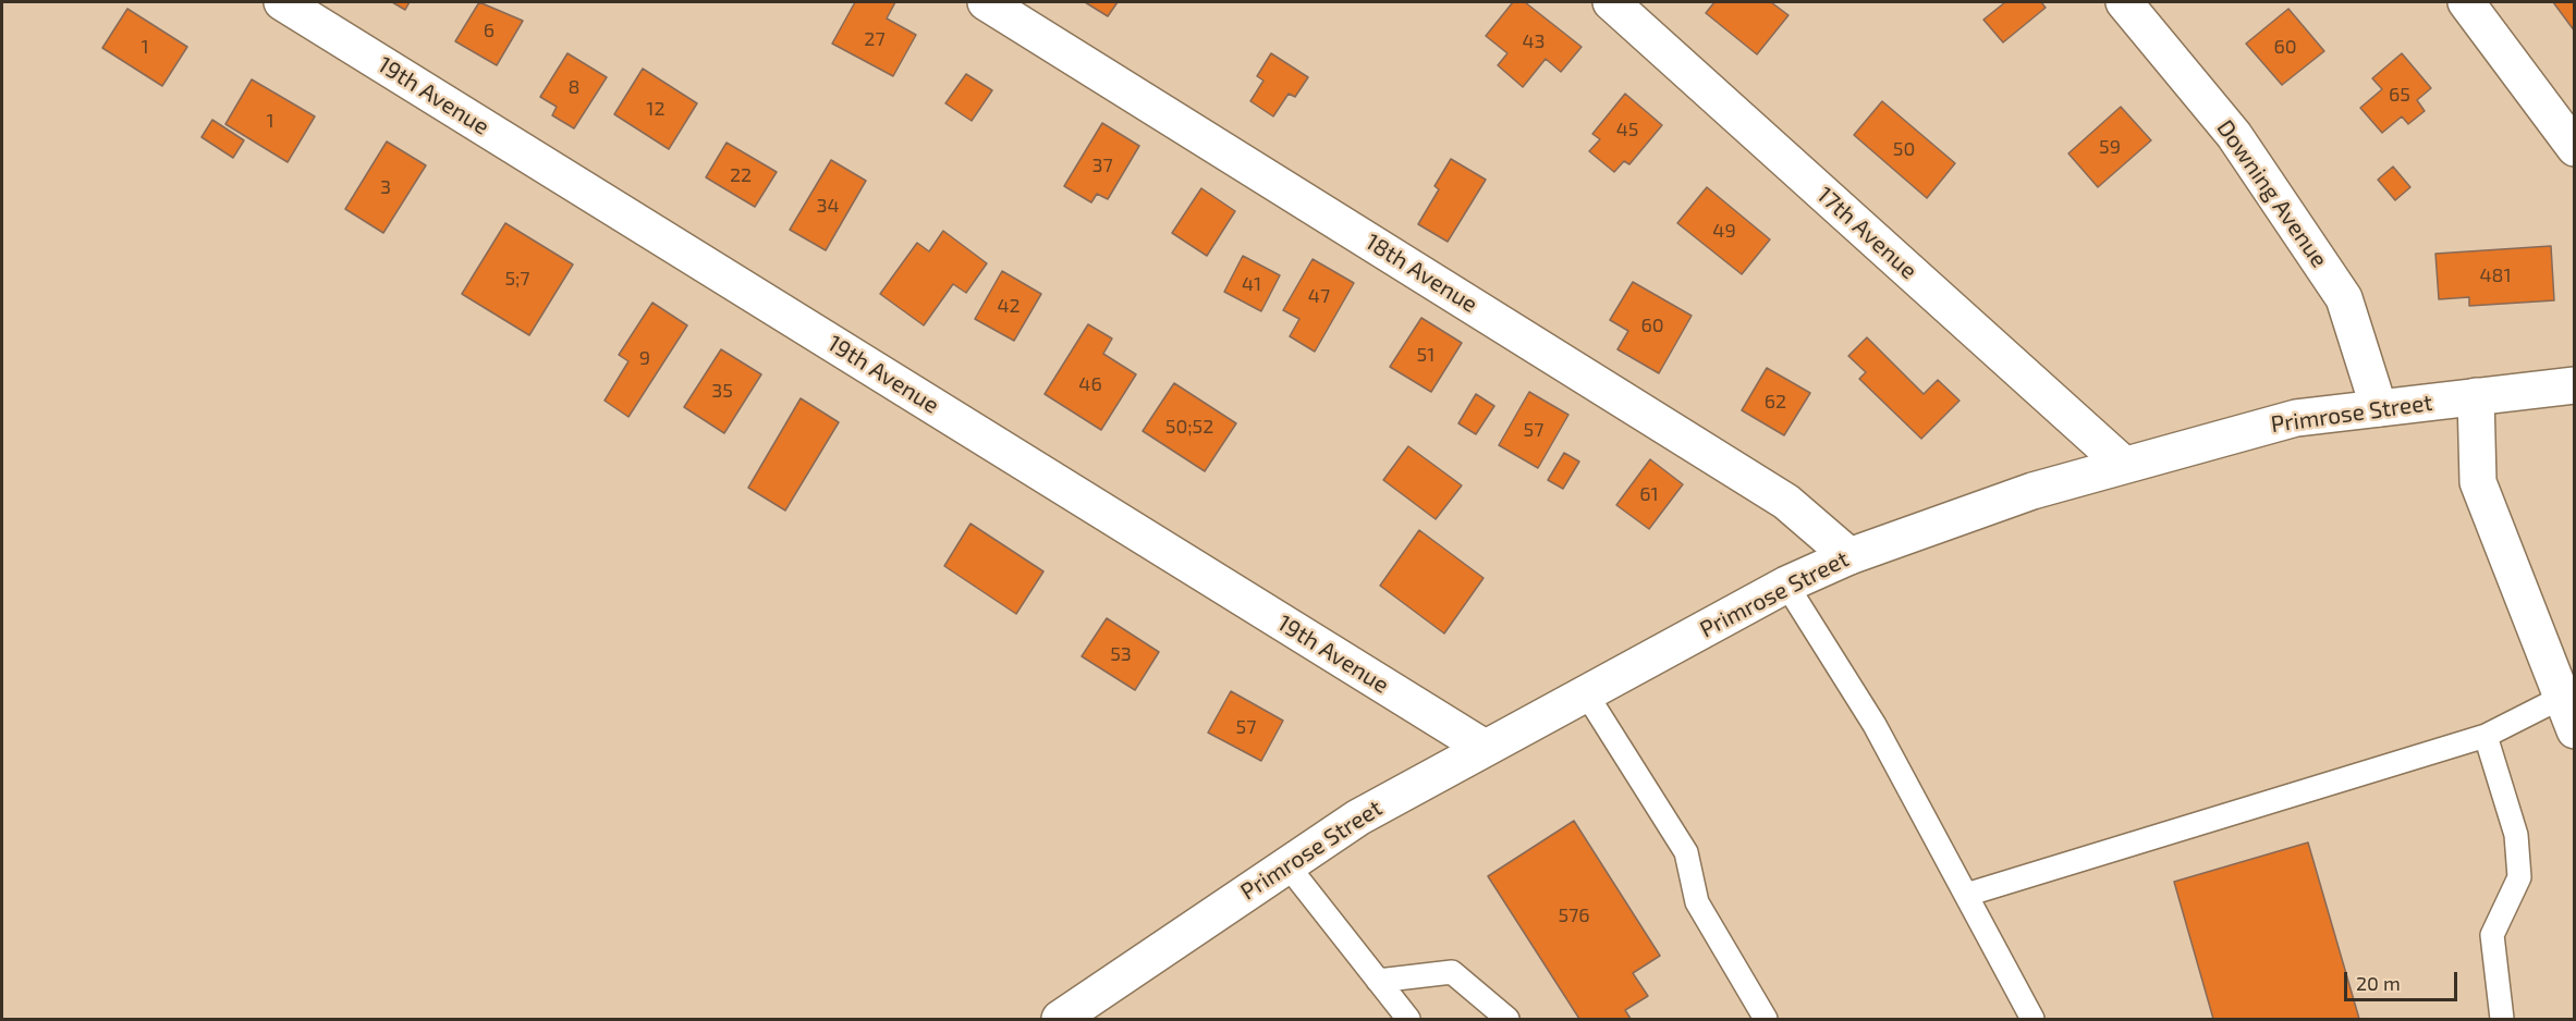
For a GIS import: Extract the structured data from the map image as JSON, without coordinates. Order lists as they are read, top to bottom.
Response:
{
  "streets": {
    "street": [
      "19th Avenue",
      "Downing Avenue",
      "17th Avenue",
      "18th Avenue",
      "Primrose Street"
    ]
  },
  "crossings": [
    ["19th Avenue", "Primrose Street"],
    ["Downing Avenue", "Primrose Street"],
    ["17th Avenue", "Primrose Street"],
    ["18th Avenue", "Primrose Street"]
  ],
  "house_numbers": [
    "6",
    "27",
    "43",
    "1",
    "60",
    "8",
    "65",
    "12",
    "1",
    "45",
    "59",
    "50",
    "37",
    "22",
    "3",
    "34",
    "49",
    "481",
    "5;7",
    "41",
    "47",
    "42",
    "60",
    "51",
    "9",
    "46",
    "35",
    "62",
    "50;52",
    "57",
    "61",
    "53",
    "57",
    "576"
  ],
  "scale_bar": "20 m"
}
